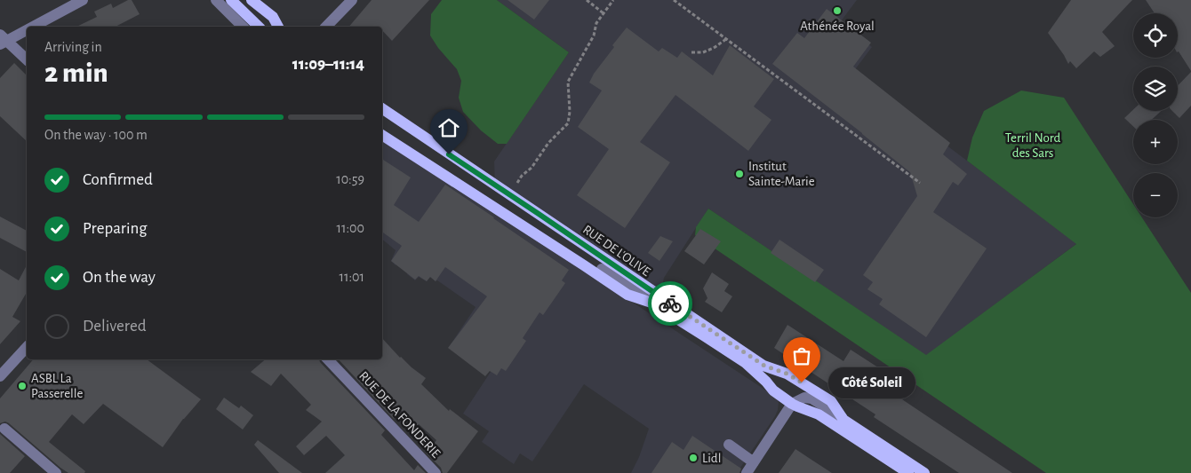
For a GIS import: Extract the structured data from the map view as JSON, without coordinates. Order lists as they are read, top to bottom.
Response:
{
  "streets": {
    "main road": ["RUE DE L'OLIVE"],
    "street": ["RUE DE LA FONDERIE"]
  },
  "parks": ["Terril Nord des Sars"],
  "places": [
    "Athénée Royal",
    "Institut Sainte-Marie",
    "Côté Soleil",
    "ASBL La Passerelle",
    "Lidl"
  ],
  "page": {
    "map_buttons": ["+", "−"],
    "heading": ["2 min", "Arriving in", "11:09–11:14"],
    "bar": "On the way · 100 m",
    "list": [
      ["Confirmed", "10:59"],
      ["Preparing", "11:00"],
      ["On the way", "11:01"],
      "Delivered"
    ],
    "bubble": "Côté Soleil"
  }
}
